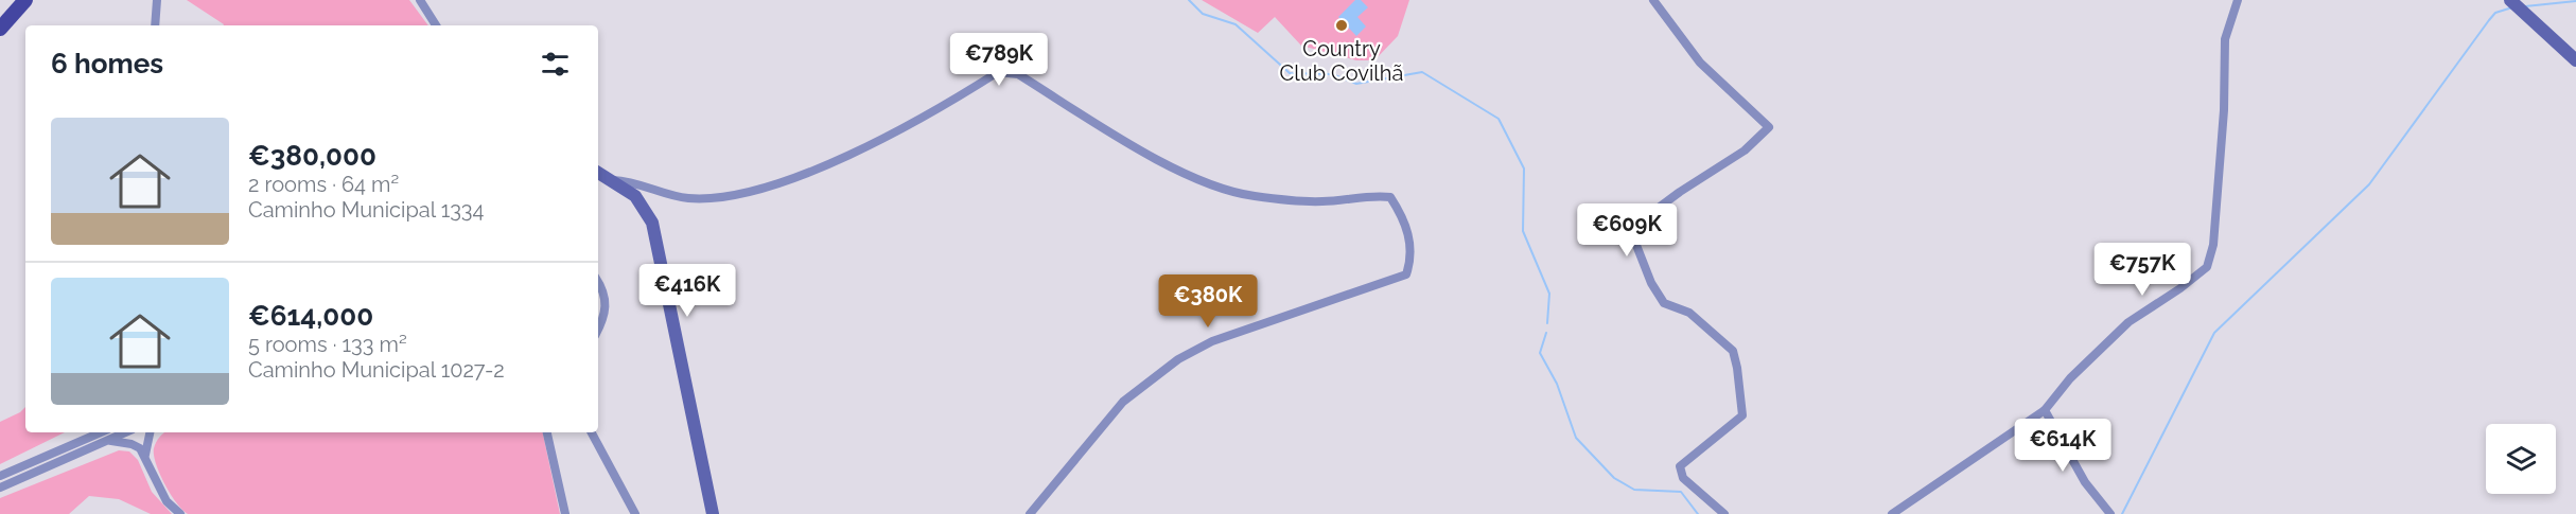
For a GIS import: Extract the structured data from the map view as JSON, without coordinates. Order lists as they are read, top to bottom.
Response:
{
  "places": ["Country Club Covilhã"],
  "page": {
    "heading": "6 homes",
    "price": [
      "€789K",
      "€609K",
      "€757K",
      "€416K",
      "€380K",
      "€614K"
    ],
    "list": [
      {
        "name": "€380,000",
        "note": "2 rooms · 64 m² · Caminho Municipal 1334"
      },
      {
        "name": "€614,000",
        "note": "5 rooms · 133 m² · Caminho Municipal 1027-2"
      }
    ]
  }
}
